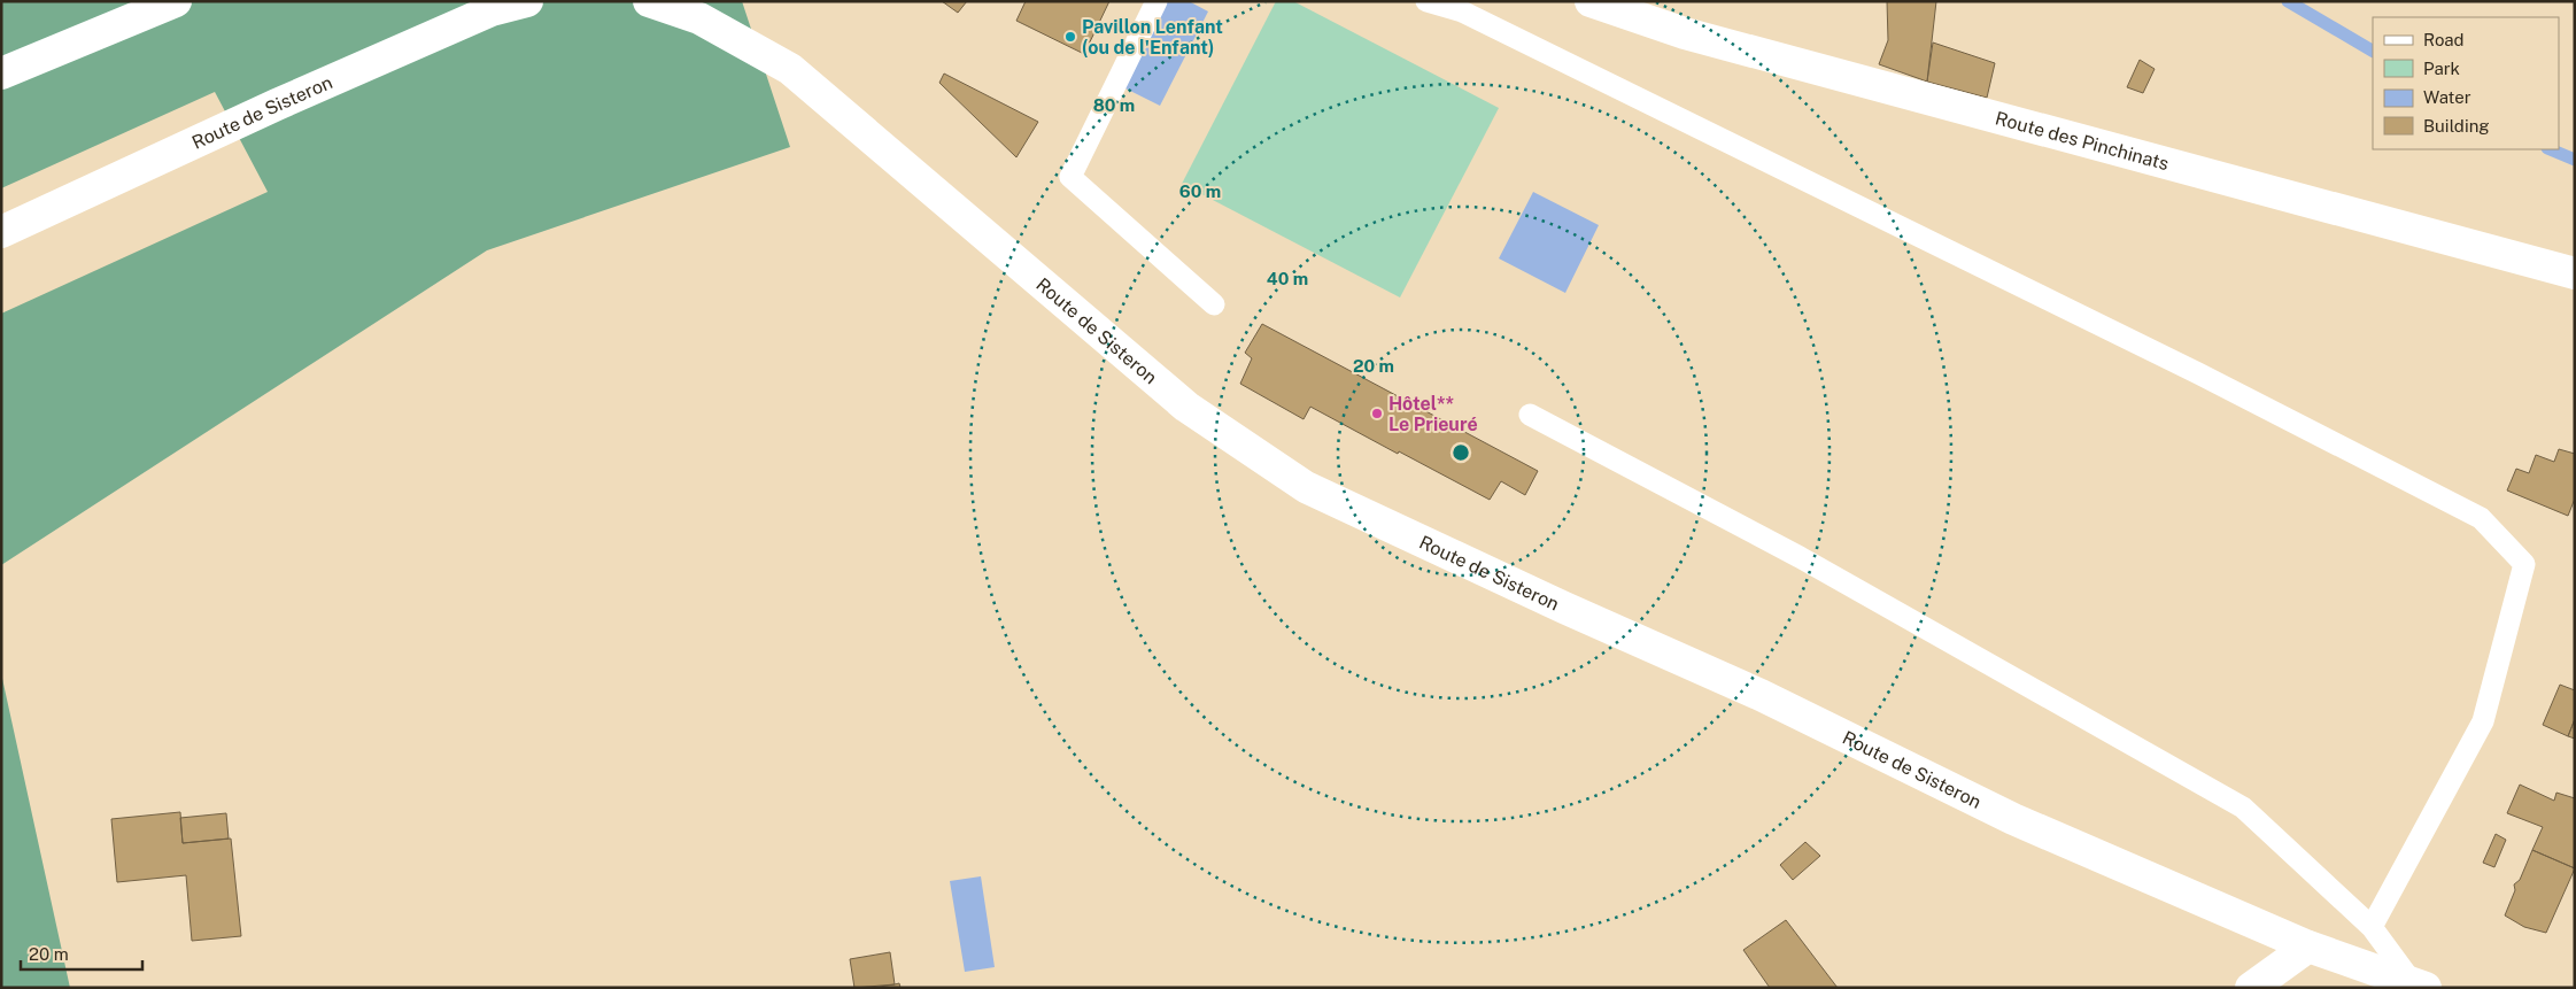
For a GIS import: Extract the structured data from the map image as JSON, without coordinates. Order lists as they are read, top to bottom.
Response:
{
  "streets": {
    "main road": ["Route de Sisteron", "Route des Pinchinats"]
  },
  "places": ["Pavillon Lenfant (ou de l'Enfant)", "Hôtel** Le Prieuré"],
  "legend": [
    "Road",
    "Park",
    "Water",
    "Building"
  ],
  "scale_bar": "20 m",
  "rings": [
    "80 m",
    "60 m",
    "40 m",
    "20 m"
  ]
}
